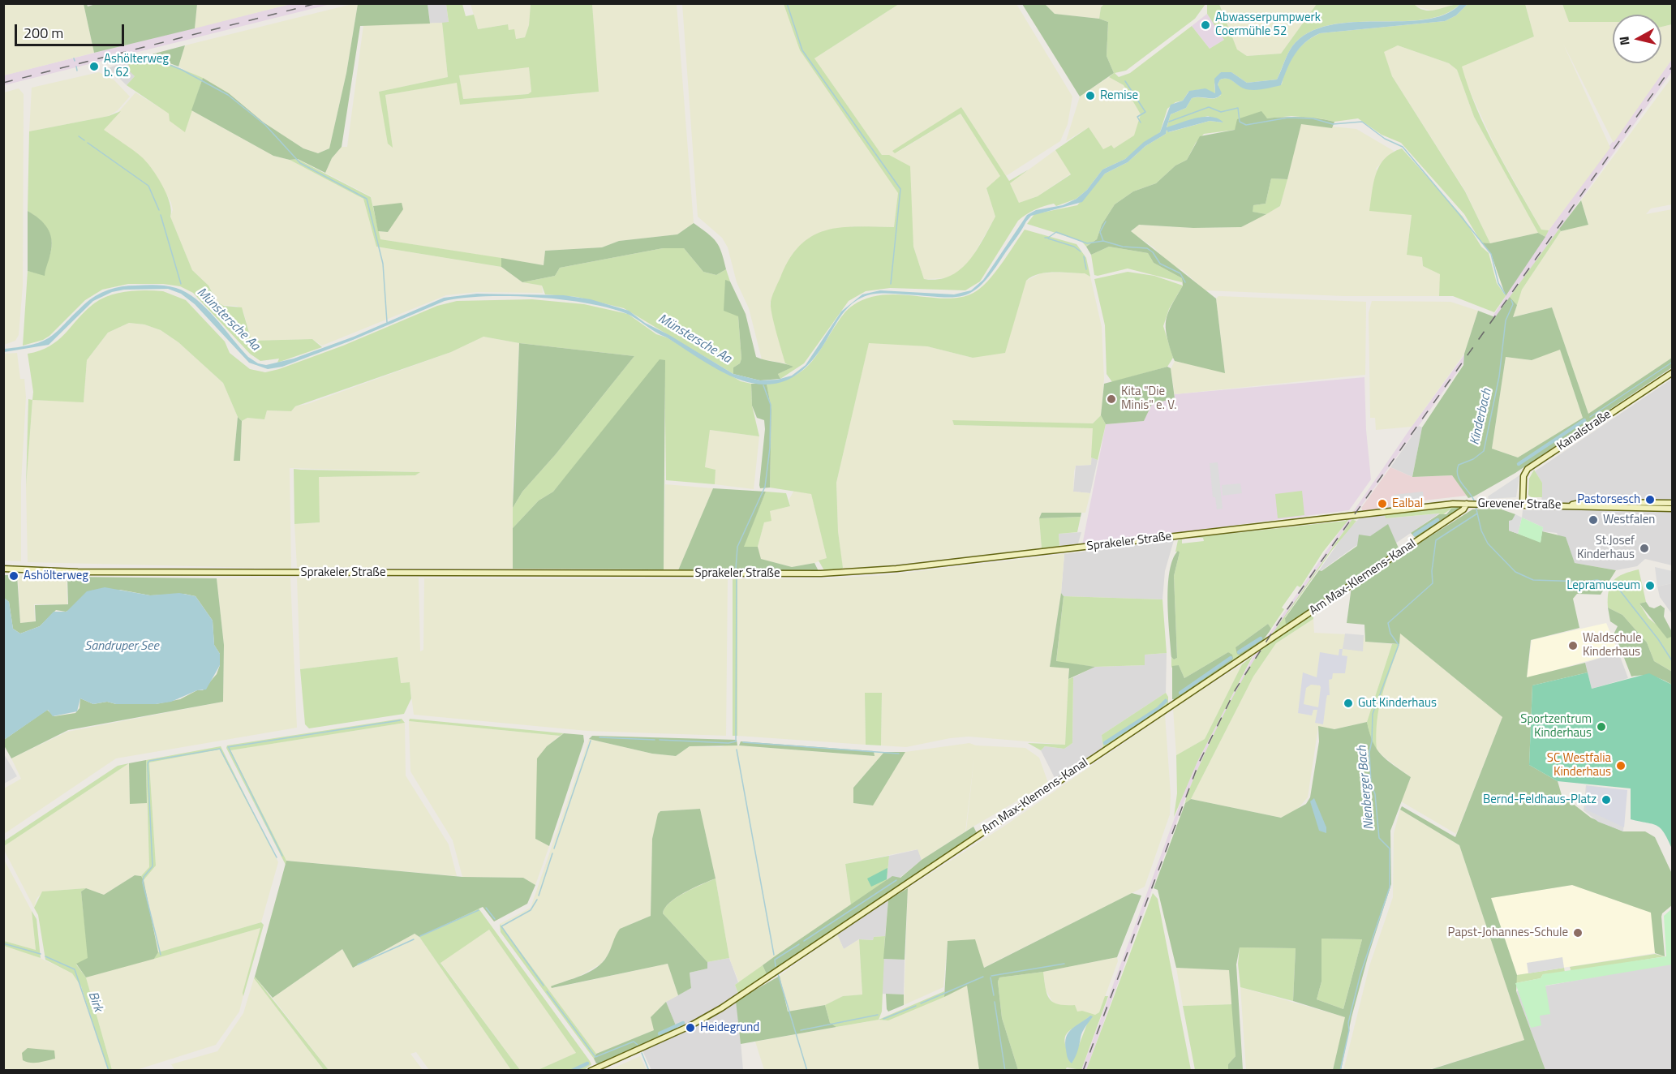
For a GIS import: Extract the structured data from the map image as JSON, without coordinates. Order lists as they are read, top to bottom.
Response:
{
  "streets": {
    "main road": [
      "Kanalstraße",
      "Grevener Straße",
      "Sprakeler Straße",
      "Am Max-Klemens-Kanal"
    ]
  },
  "crossings": [
    ["Kanalstraße", "Grevener Straße"],
    ["Grevener Straße", "Sprakeler Straße"],
    ["Grevener Straße", "Am Max-Klemens-Kanal"],
    ["Sprakeler Straße", "Am Max-Klemens-Kanal"]
  ],
  "water": [
    "Münstersche Aa",
    "Kinderbach",
    "Sandruper See",
    "Nienberger Bach",
    "Birk"
  ],
  "places": [
    "Abwasserpumpwerk Coermühle 52",
    "Ashölterweg b. 62",
    "Remise",
    "Kita \"Die Minis\" e. V.",
    "Pastorsesch",
    "Ealbal",
    "Westfalen",
    "St.Josef Kinderhaus",
    "Ashölterweg",
    "Lepramuseum",
    "Waldschule Kinderhaus",
    "Gut Kinderhaus",
    "Sportzentrum Kinderhaus",
    "SC Westfalia Kinderhaus",
    "Bernd-Feldhaus-Platz",
    "Papst-Johannes-Schule",
    "Heidegrund"
  ],
  "scale_bar": "200 m",
  "north": "left"
}
